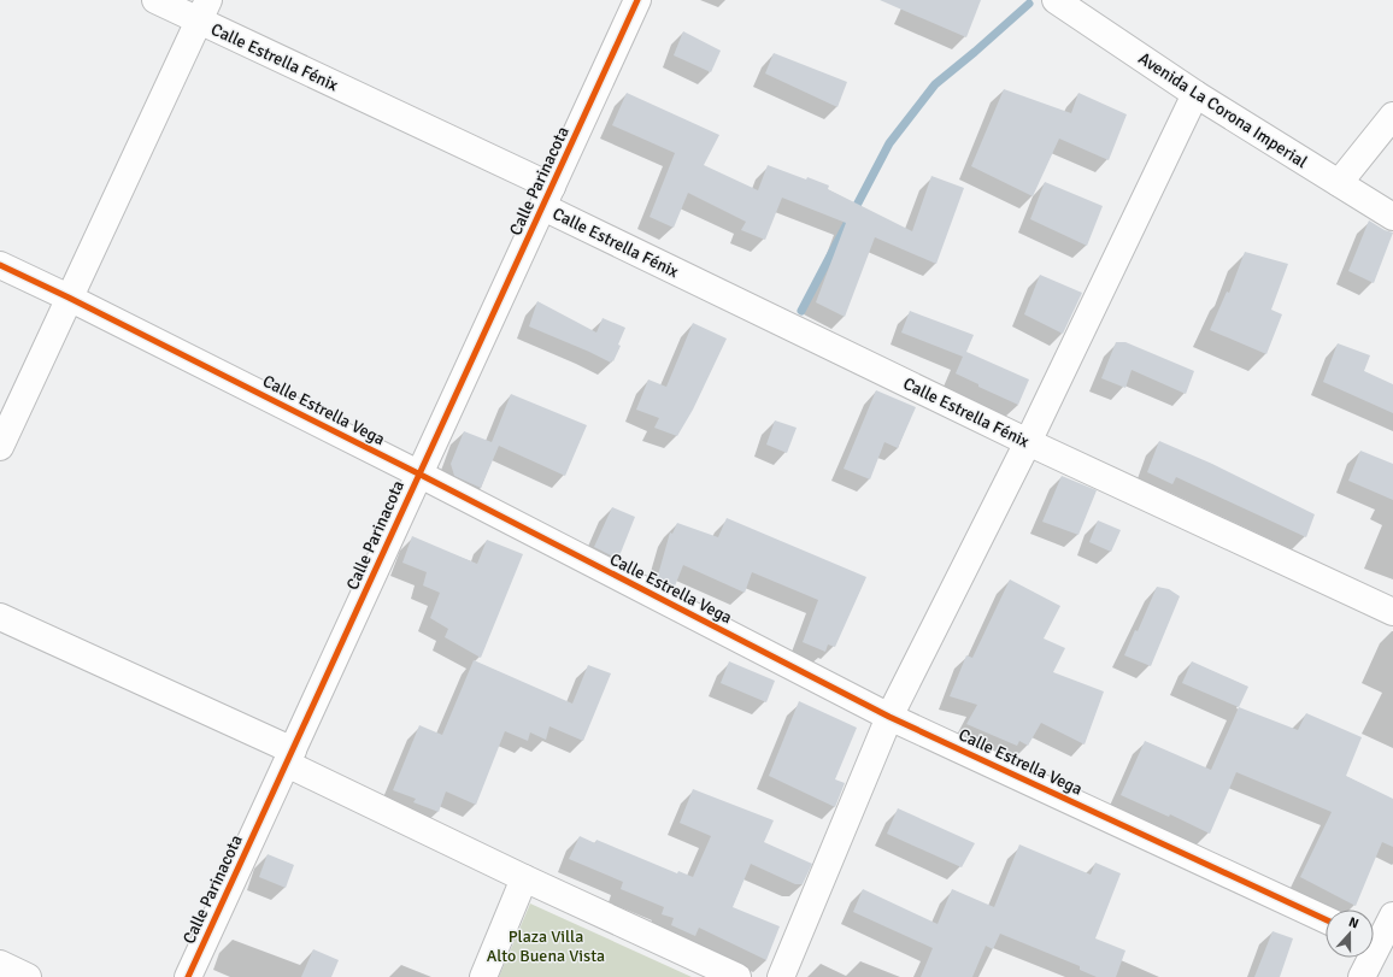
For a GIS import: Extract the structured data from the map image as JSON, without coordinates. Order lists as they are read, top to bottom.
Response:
{
  "streets": {
    "street": [
      "Calle Estrella Fénix",
      "Avenida La Corona Imperial",
      "Calle Parinacota",
      "Calle Estrella Vega"
    ]
  },
  "crossings": [
    ["Calle Estrella Fénix", "Calle Parinacota"],
    ["Calle Parinacota", "Calle Estrella Vega"]
  ],
  "parks": ["Plaza Villa Alto Buena Vista"],
  "north": "top"
}
